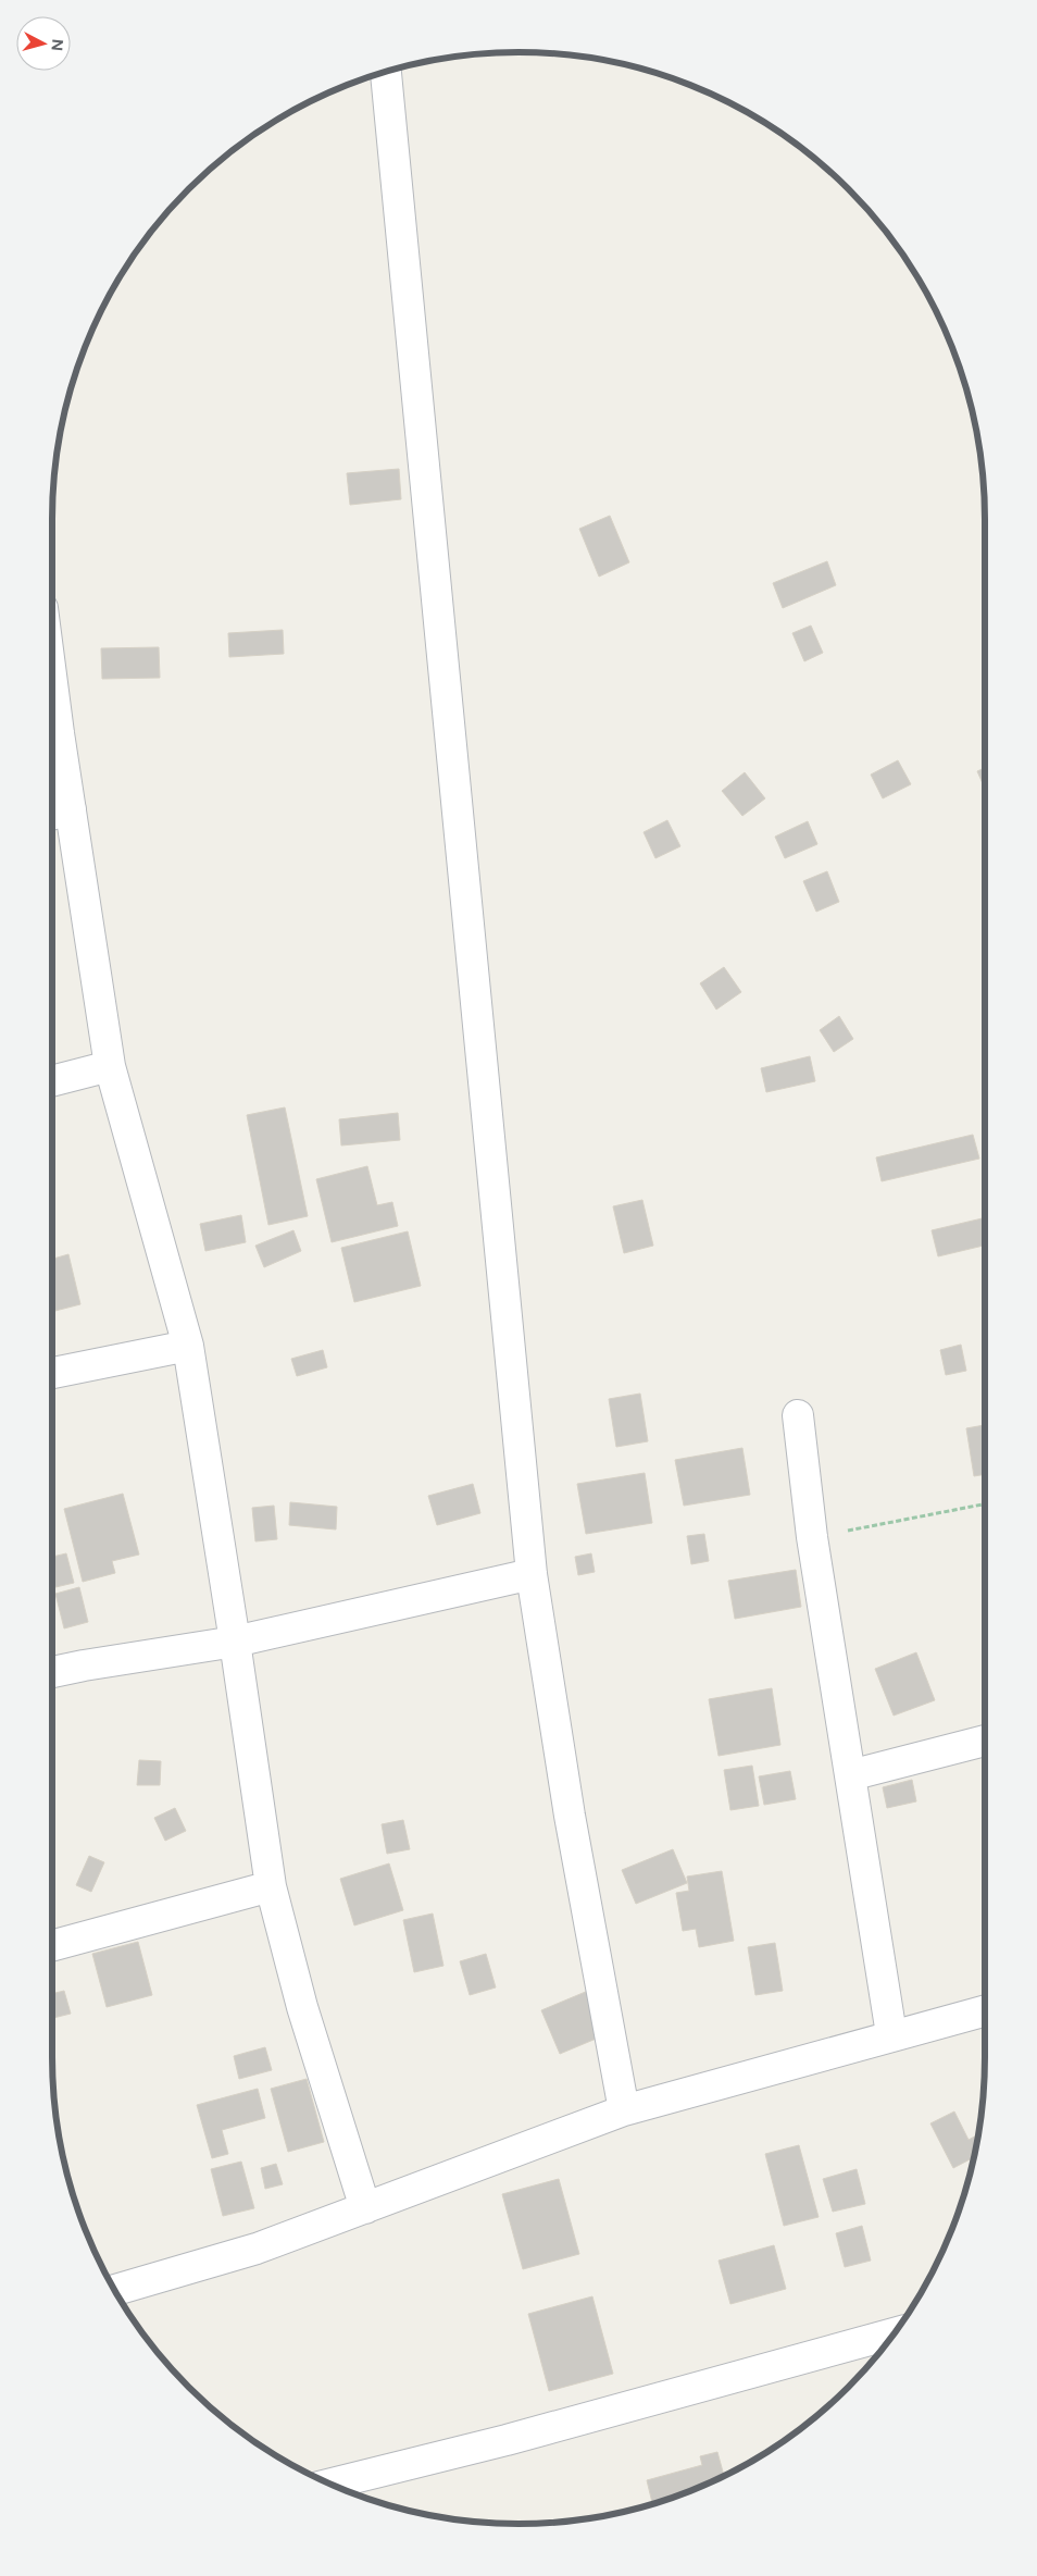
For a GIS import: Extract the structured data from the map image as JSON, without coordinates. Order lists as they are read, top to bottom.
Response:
{
  "north": "right"
}
